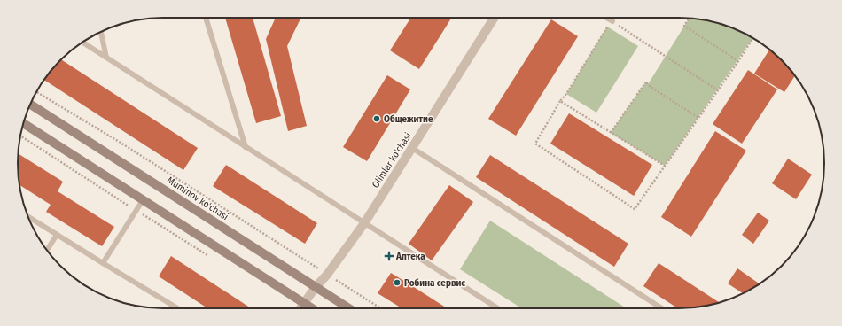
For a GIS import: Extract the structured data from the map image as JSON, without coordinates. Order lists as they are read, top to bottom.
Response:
{
  "streets": {
    "main road": ["Muminov ko'chasi"],
    "street": ["Olimlar ko'chasi"]
  },
  "crossings": [
    ["Olimlar ko'chasi", "Muminov ko'chasi"]
  ],
  "places": {
    "other": ["Общежитие", "Робина сервис"],
    "health": ["Аптека"]
  }
}
